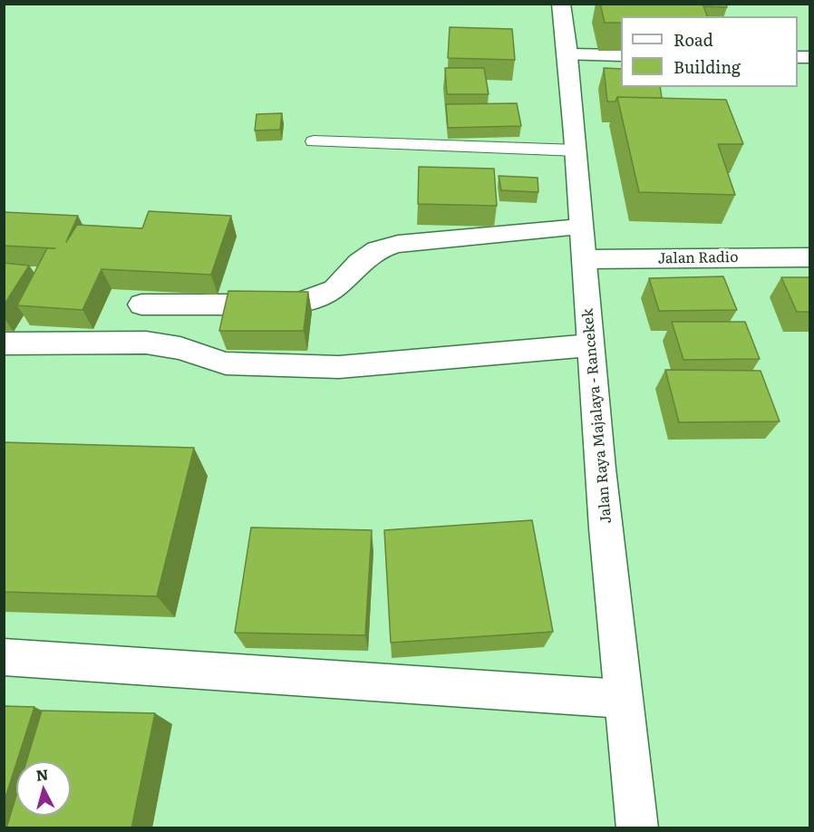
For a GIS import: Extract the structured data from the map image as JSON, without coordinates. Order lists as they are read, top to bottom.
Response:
{
  "streets": {
    "street": ["Jalan Radio", "Jalan Raya Majalaya - Rancekek"]
  },
  "crossings": [
    ["Jalan Radio", "Jalan Raya Majalaya - Rancekek"]
  ],
  "legend": ["Road", "Building"],
  "north": "top"
}
